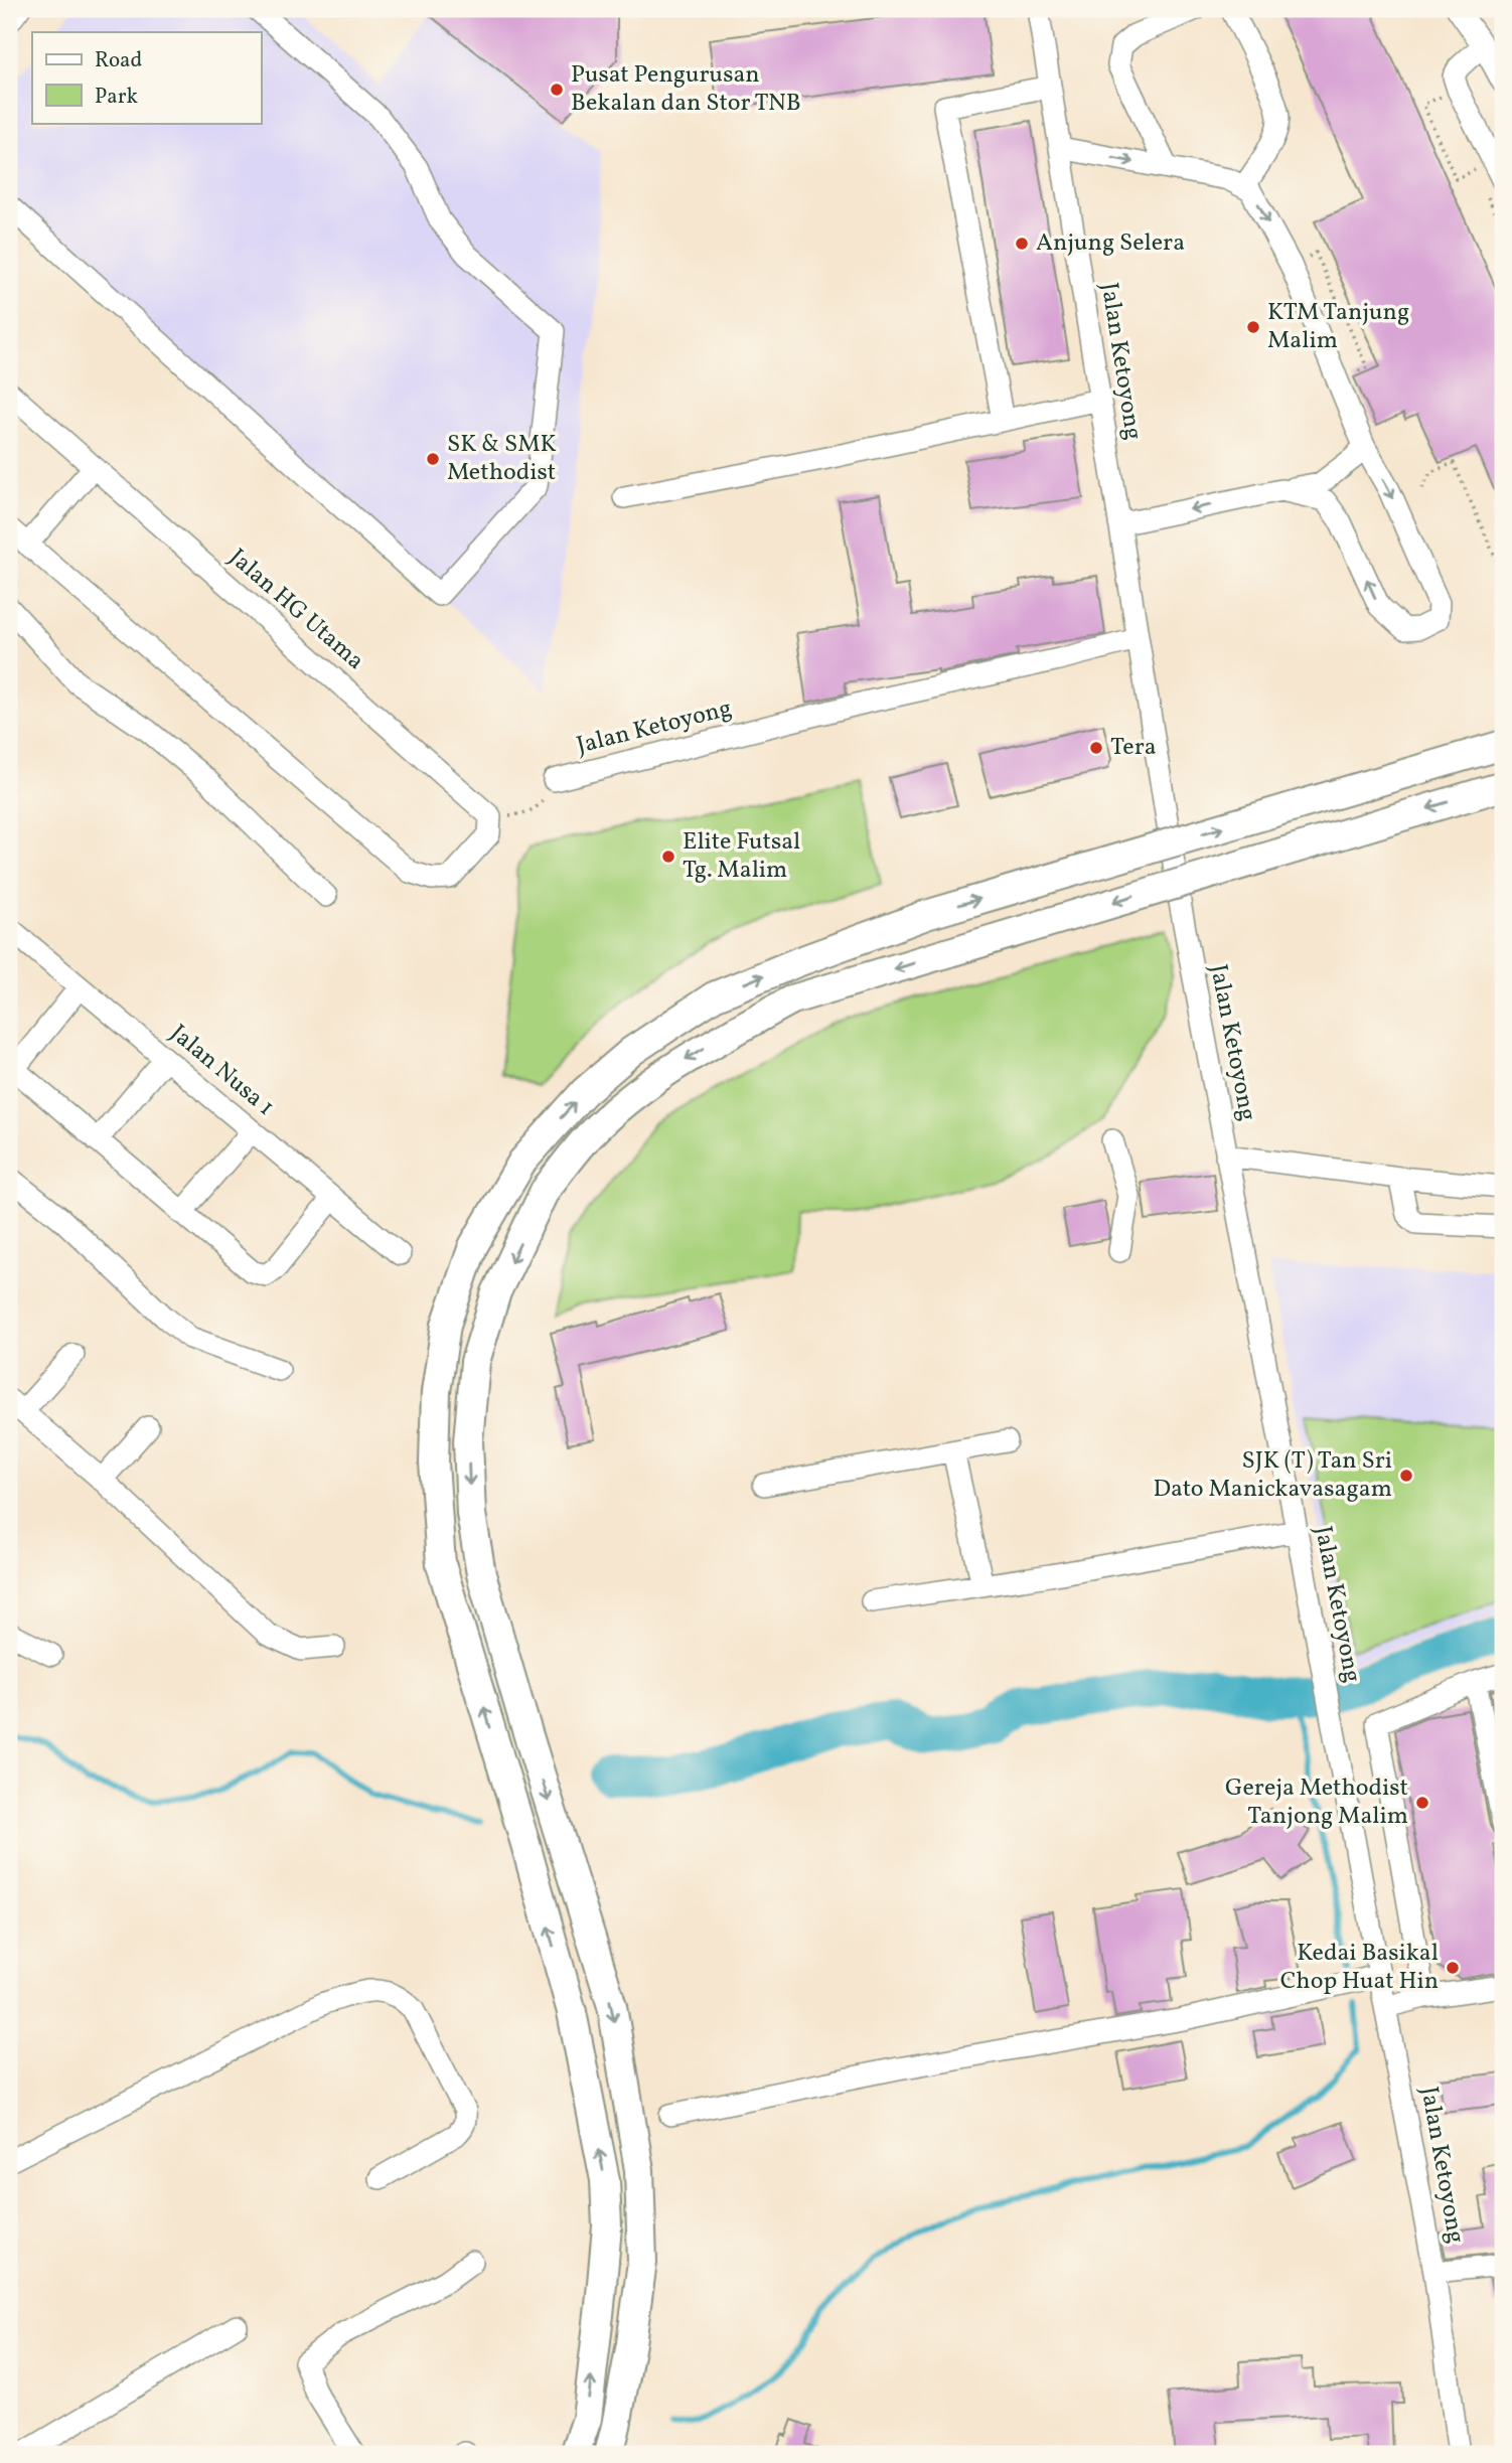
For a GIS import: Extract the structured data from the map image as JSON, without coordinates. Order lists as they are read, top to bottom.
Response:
{
  "streets": {
    "street": ["Jalan Ketoyong", "Jalan HG Utama", "Jalan Nusa 1"]
  },
  "places": [
    "Pusat Pengurusan Bekalan dan Stor TNB",
    "Anjung Selera",
    "KTM Tanjung Malim",
    "SK & SMK Methodist",
    "Tera",
    "Elite Futsal Tg. Malim",
    "SJK (T) Tan Sri Dato Manickavasagam",
    "Gereja Methodist Tanjong Malim",
    "Kedai Basikal Chop Huat Hin"
  ],
  "legend": ["Road", "Park"]
}
